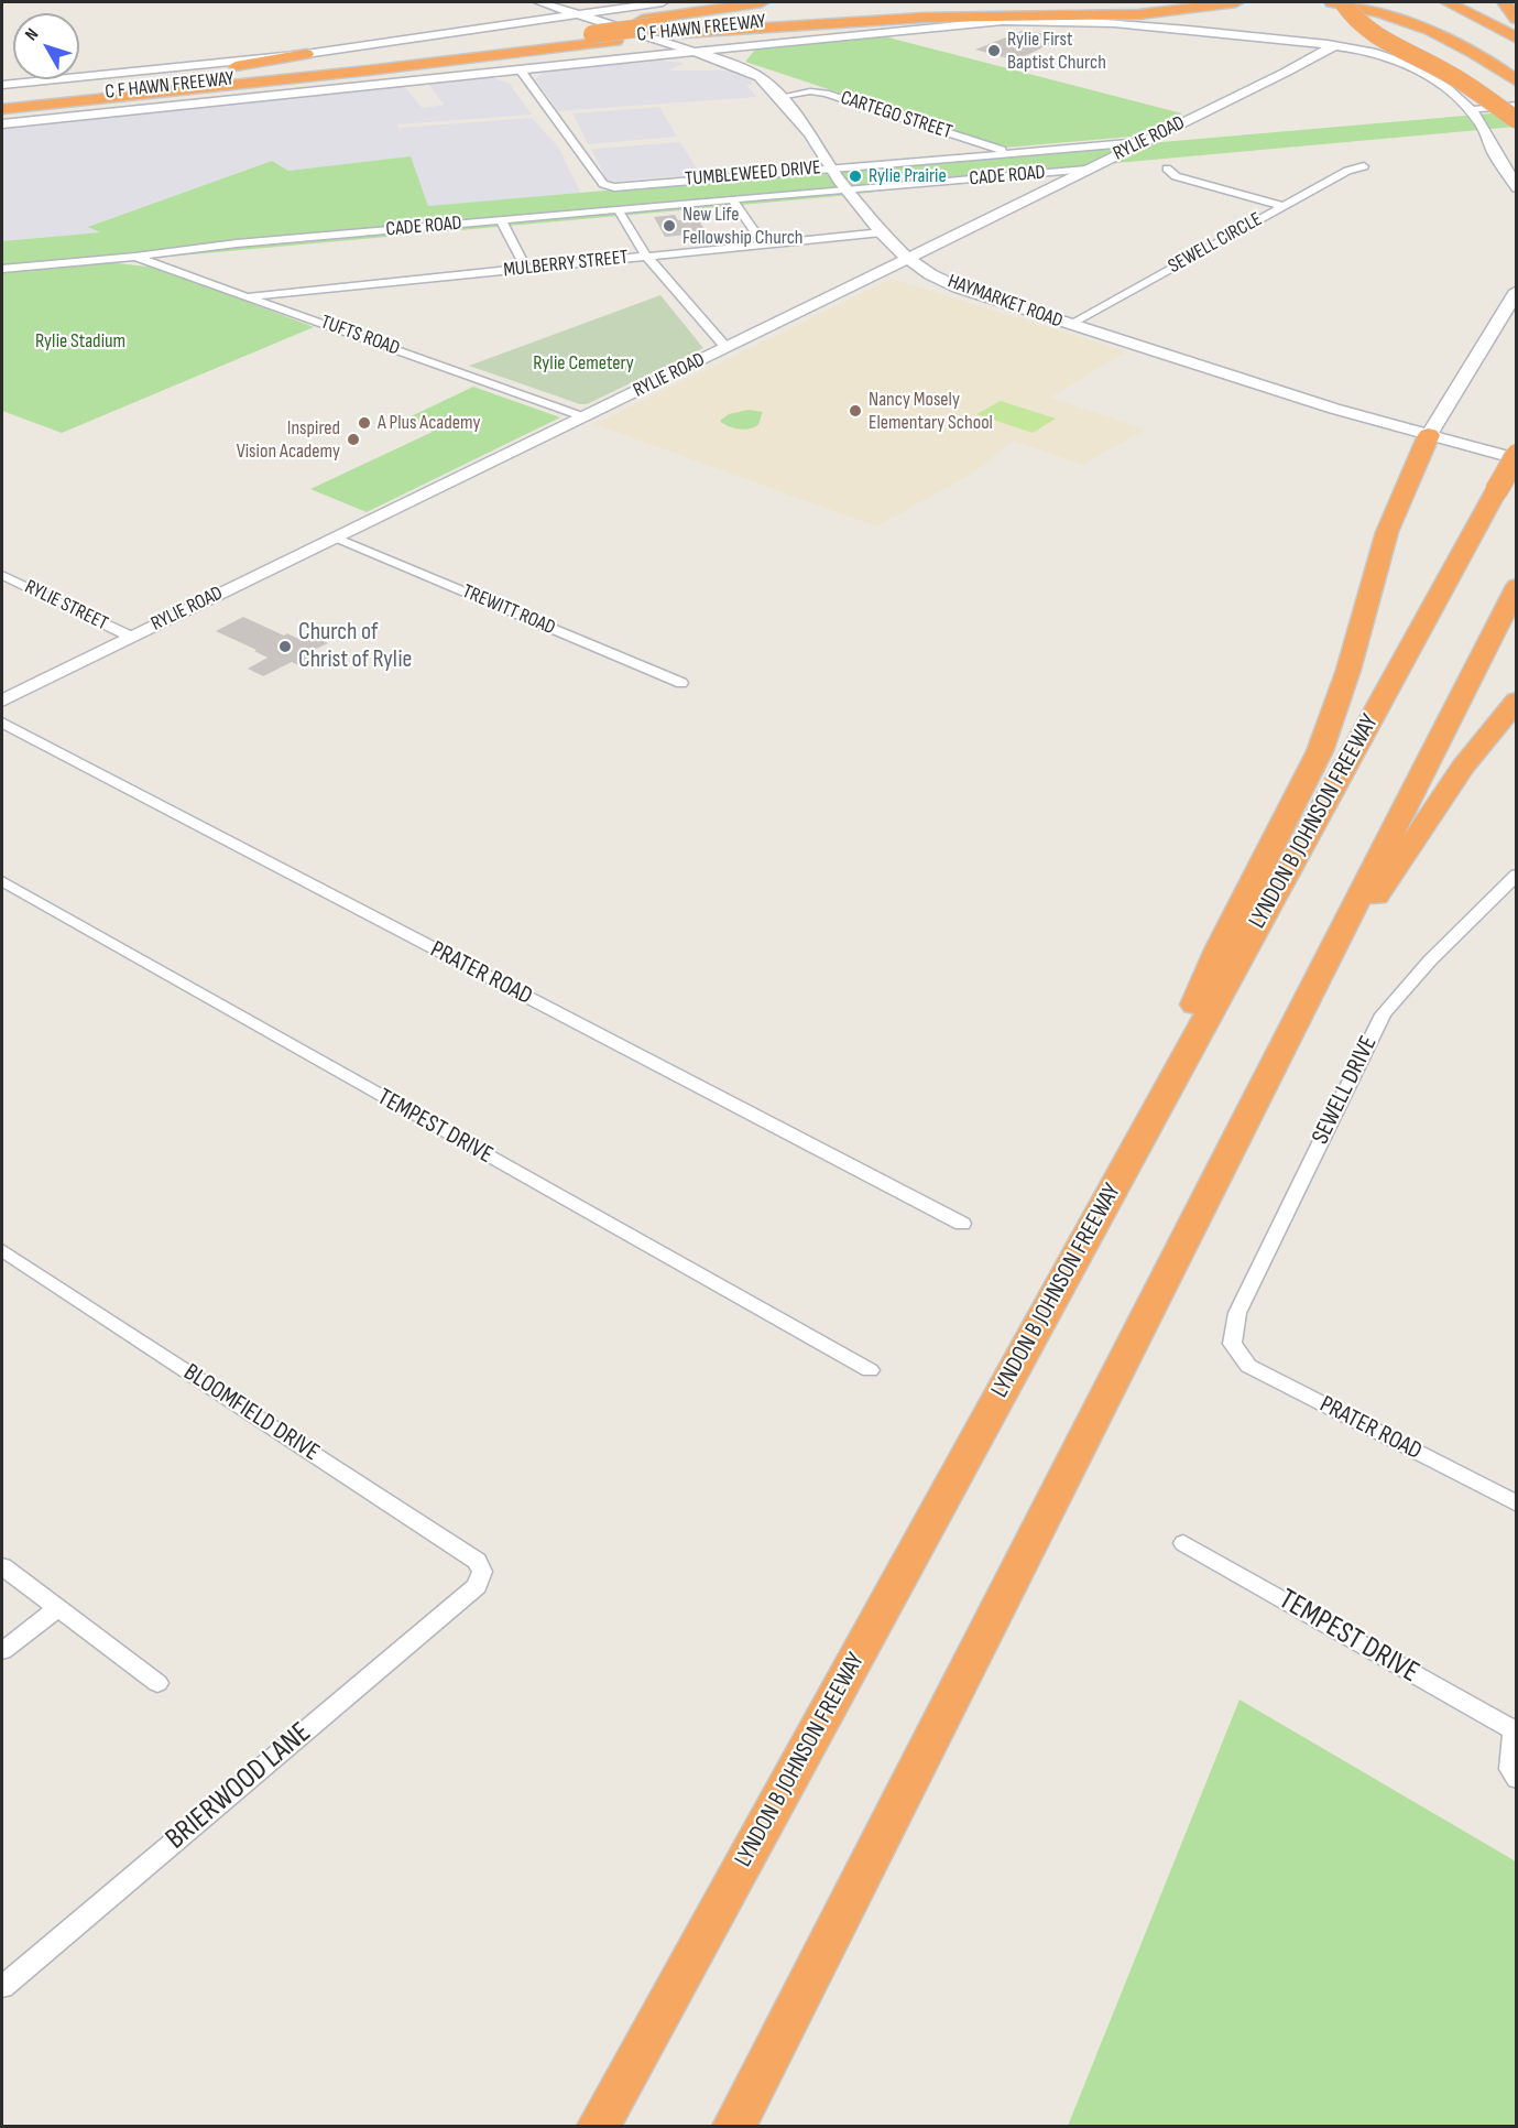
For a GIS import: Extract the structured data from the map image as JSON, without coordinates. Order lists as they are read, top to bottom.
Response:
{
  "streets": {
    "highway": ["C F HAWN FREEWAY", "LYNDON B JOHNSON FREEWAY"],
    "street": [
      "CARTEGO STREET",
      "RYLIE ROAD",
      "TUMBLEWEED DRIVE",
      "CADE ROAD",
      "SEWELL CIRCLE",
      "MULBERRY STREET",
      "HAYMARKET ROAD",
      "TUFTS ROAD",
      "RYLIE STREET",
      "TREWITT ROAD",
      "PRATER ROAD",
      "SEWELL DRIVE",
      "TEMPEST DRIVE",
      "BLOOMFIELD DRIVE",
      "BRIERWOOD LANE"
    ]
  },
  "crossings": [
    ["C F HAWN FREEWAY", "RYLIE ROAD"],
    ["C F HAWN FREEWAY", "TUMBLEWEED DRIVE"],
    ["C F HAWN FREEWAY", "HAYMARKET ROAD"],
    ["CARTEGO STREET", "TUMBLEWEED DRIVE"],
    ["CARTEGO STREET", "HAYMARKET ROAD"],
    ["RYLIE ROAD", "TUMBLEWEED DRIVE"],
    ["RYLIE ROAD", "CADE ROAD"],
    ["RYLIE ROAD", "HAYMARKET ROAD"],
    ["RYLIE ROAD", "TUFTS ROAD"],
    ["RYLIE ROAD", "RYLIE STREET"],
    ["RYLIE ROAD", "TREWITT ROAD"],
    ["TUMBLEWEED DRIVE", "HAYMARKET ROAD"],
    ["CADE ROAD", "HAYMARKET ROAD"],
    ["CADE ROAD", "TUFTS ROAD"],
    ["SEWELL CIRCLE", "HAYMARKET ROAD"],
    ["MULBERRY STREET", "HAYMARKET ROAD"],
    ["MULBERRY STREET", "TUFTS ROAD"],
    ["HAYMARKET ROAD", "LYNDON B JOHNSON FREEWAY"],
    ["PRATER ROAD", "SEWELL DRIVE"],
    ["BLOOMFIELD DRIVE", "BRIERWOOD LANE"]
  ],
  "parks": ["Rylie Stadium", "Rylie Cemetery"],
  "places": [
    "Rylie First Baptist Church",
    "Rylie Prairie",
    "New Life Fellowship Church",
    "Nancy Mosely Elementary School",
    "A Plus Academy",
    "Inspired Vision Academy",
    "Church of Christ of Rylie"
  ],
  "north": "top left"
}
